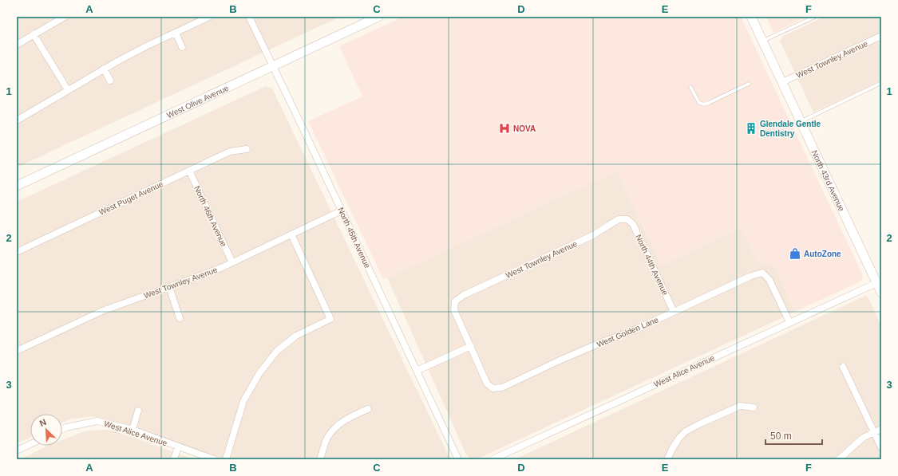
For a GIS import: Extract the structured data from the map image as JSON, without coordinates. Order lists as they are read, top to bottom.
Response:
{
  "streets": {
    "main road": ["West Olive Avenue", "North 43rd Avenue"],
    "street": [
      "West Townley Avenue",
      "West Puget Avenue",
      "North 46th Avenue",
      "North 45th Avenue",
      "North 44th Avenue",
      "West Golden Lane",
      "West Alice Avenue"
    ]
  },
  "crossings": [
    ["West Townley Avenue", "North 43rd Avenue"],
    ["West Townley Avenue", "North 46th Avenue"],
    ["West Townley Avenue", "North 45th Avenue"],
    ["West Townley Avenue", "North 44th Avenue"],
    ["West Townley Avenue", "West Golden Lane"],
    ["West Olive Avenue", "North 45th Avenue"],
    ["North 43rd Avenue", "West Alice Avenue"],
    ["West Puget Avenue", "North 46th Avenue"],
    ["North 44th Avenue", "West Golden Lane"],
    ["West Golden Lane", "West Alice Avenue"]
  ],
  "places": {
    "hospital": ["NOVA"],
    "building": ["Glendale Gentle Dentistry"],
    "shop": ["AutoZone"]
  },
  "scale_bar": "50 m",
  "north": "top left",
  "grid": {
    "columns": [
      "A",
      "B",
      "C",
      "D",
      "E",
      "F"
    ],
    "rows": ["1", "2", "3"]
  }
}
